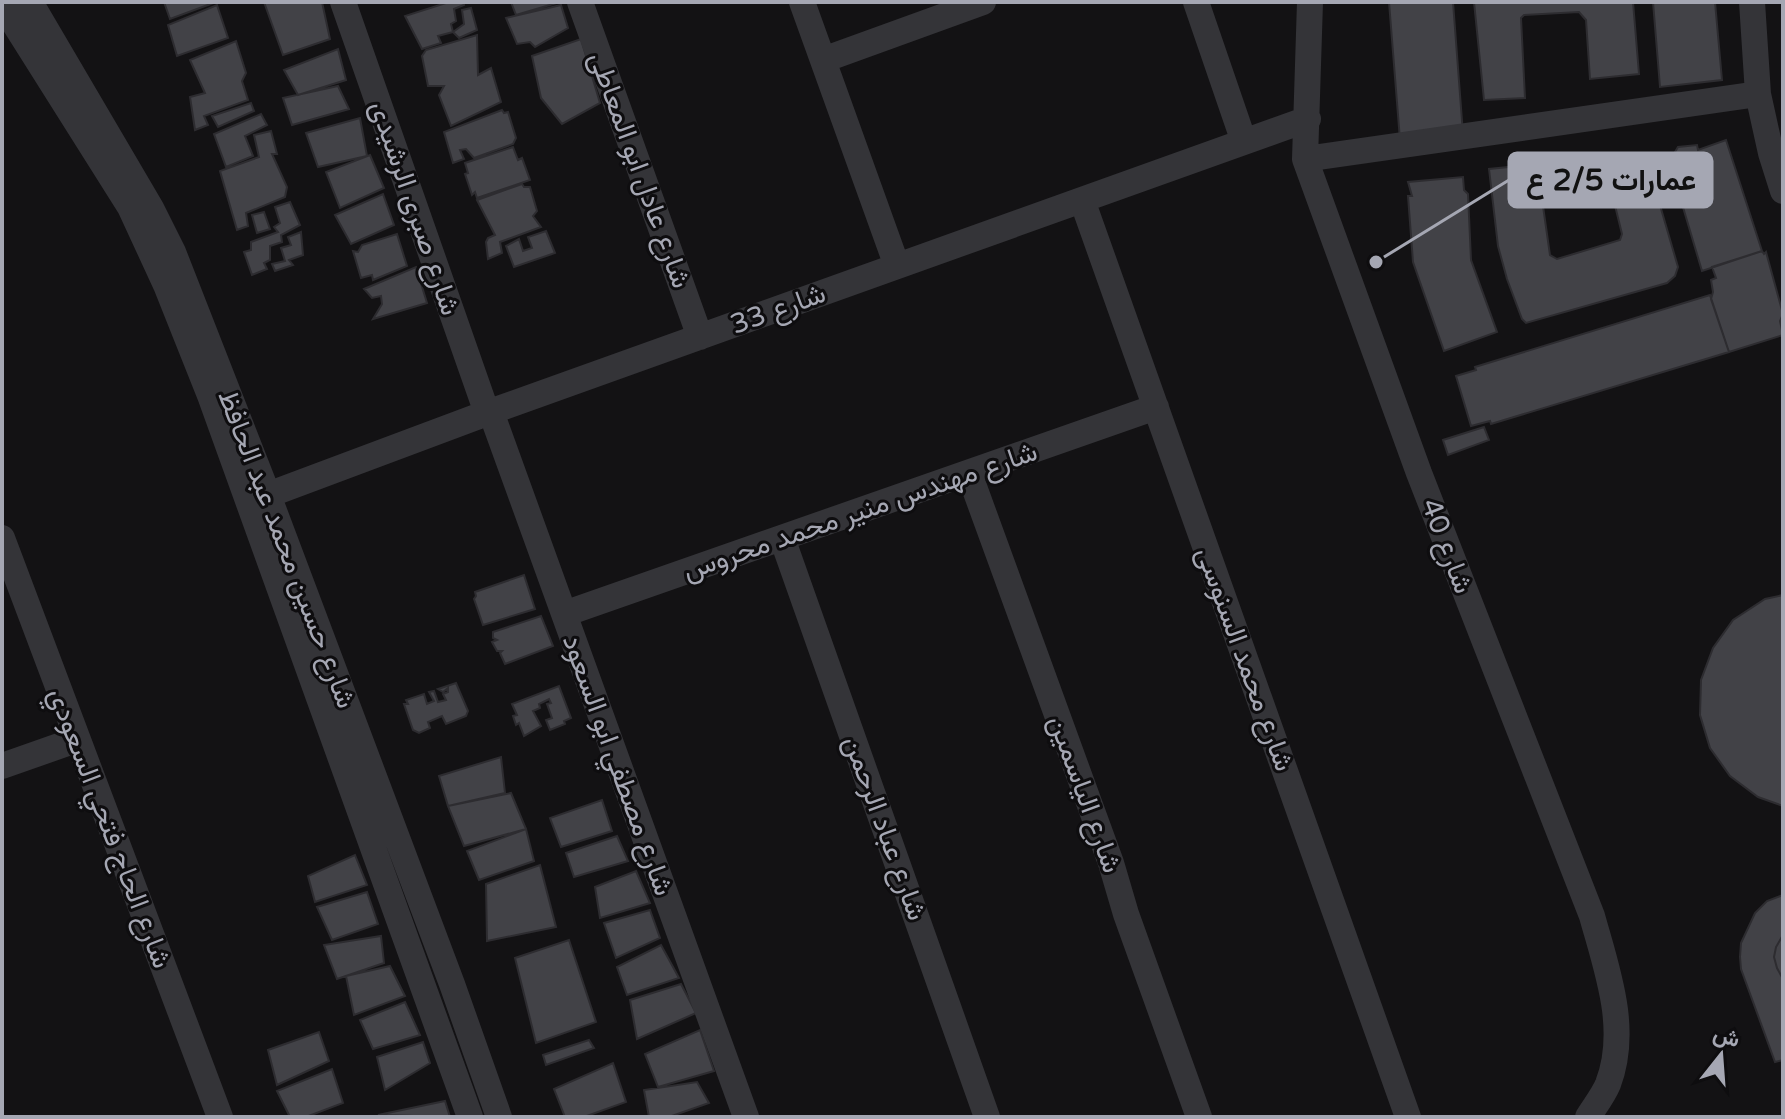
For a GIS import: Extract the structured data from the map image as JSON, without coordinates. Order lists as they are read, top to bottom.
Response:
{
  "streets": {
    "street": [
      "شارع عادل ابو المعاطى",
      "شارع صبرى الرشيدى",
      "شارع 33",
      "شارع مهندس منير محمد محروس",
      "شارع 40",
      "شارع حسين محمد عبد الحافظ",
      "شارع محمد السنوسى",
      "شارع مصطفي ابو السعود",
      "شارع الياسمين",
      "شارع الحاج فتحي السعودي",
      "شارع عباد الرحمن"
    ]
  },
  "crossings": [
    ["شارع عادل ابو المعاطى", "شارع 33"],
    ["شارع صبرى الرشيدى", "شارع 33"],
    ["شارع صبرى الرشيدى", "شارع مصطفي ابو السعود"],
    ["شارع 33", "شارع 40"],
    ["شارع 33", "شارع حسين محمد عبد الحافظ"],
    ["شارع 33", "شارع محمد السنوسى"],
    ["شارع 33", "شارع مصطفي ابو السعود"],
    ["شارع مهندس منير محمد محروس", "شارع محمد السنوسى"],
    ["شارع مهندس منير محمد محروس", "شارع مصطفي ابو السعود"],
    ["شارع مهندس منير محمد محروس", "شارع الياسمين"],
    ["شارع مهندس منير محمد محروس", "شارع عباد الرحمن"]
  ],
  "places": ["عمارات 2/5 ع"],
  "north": "top"
}
